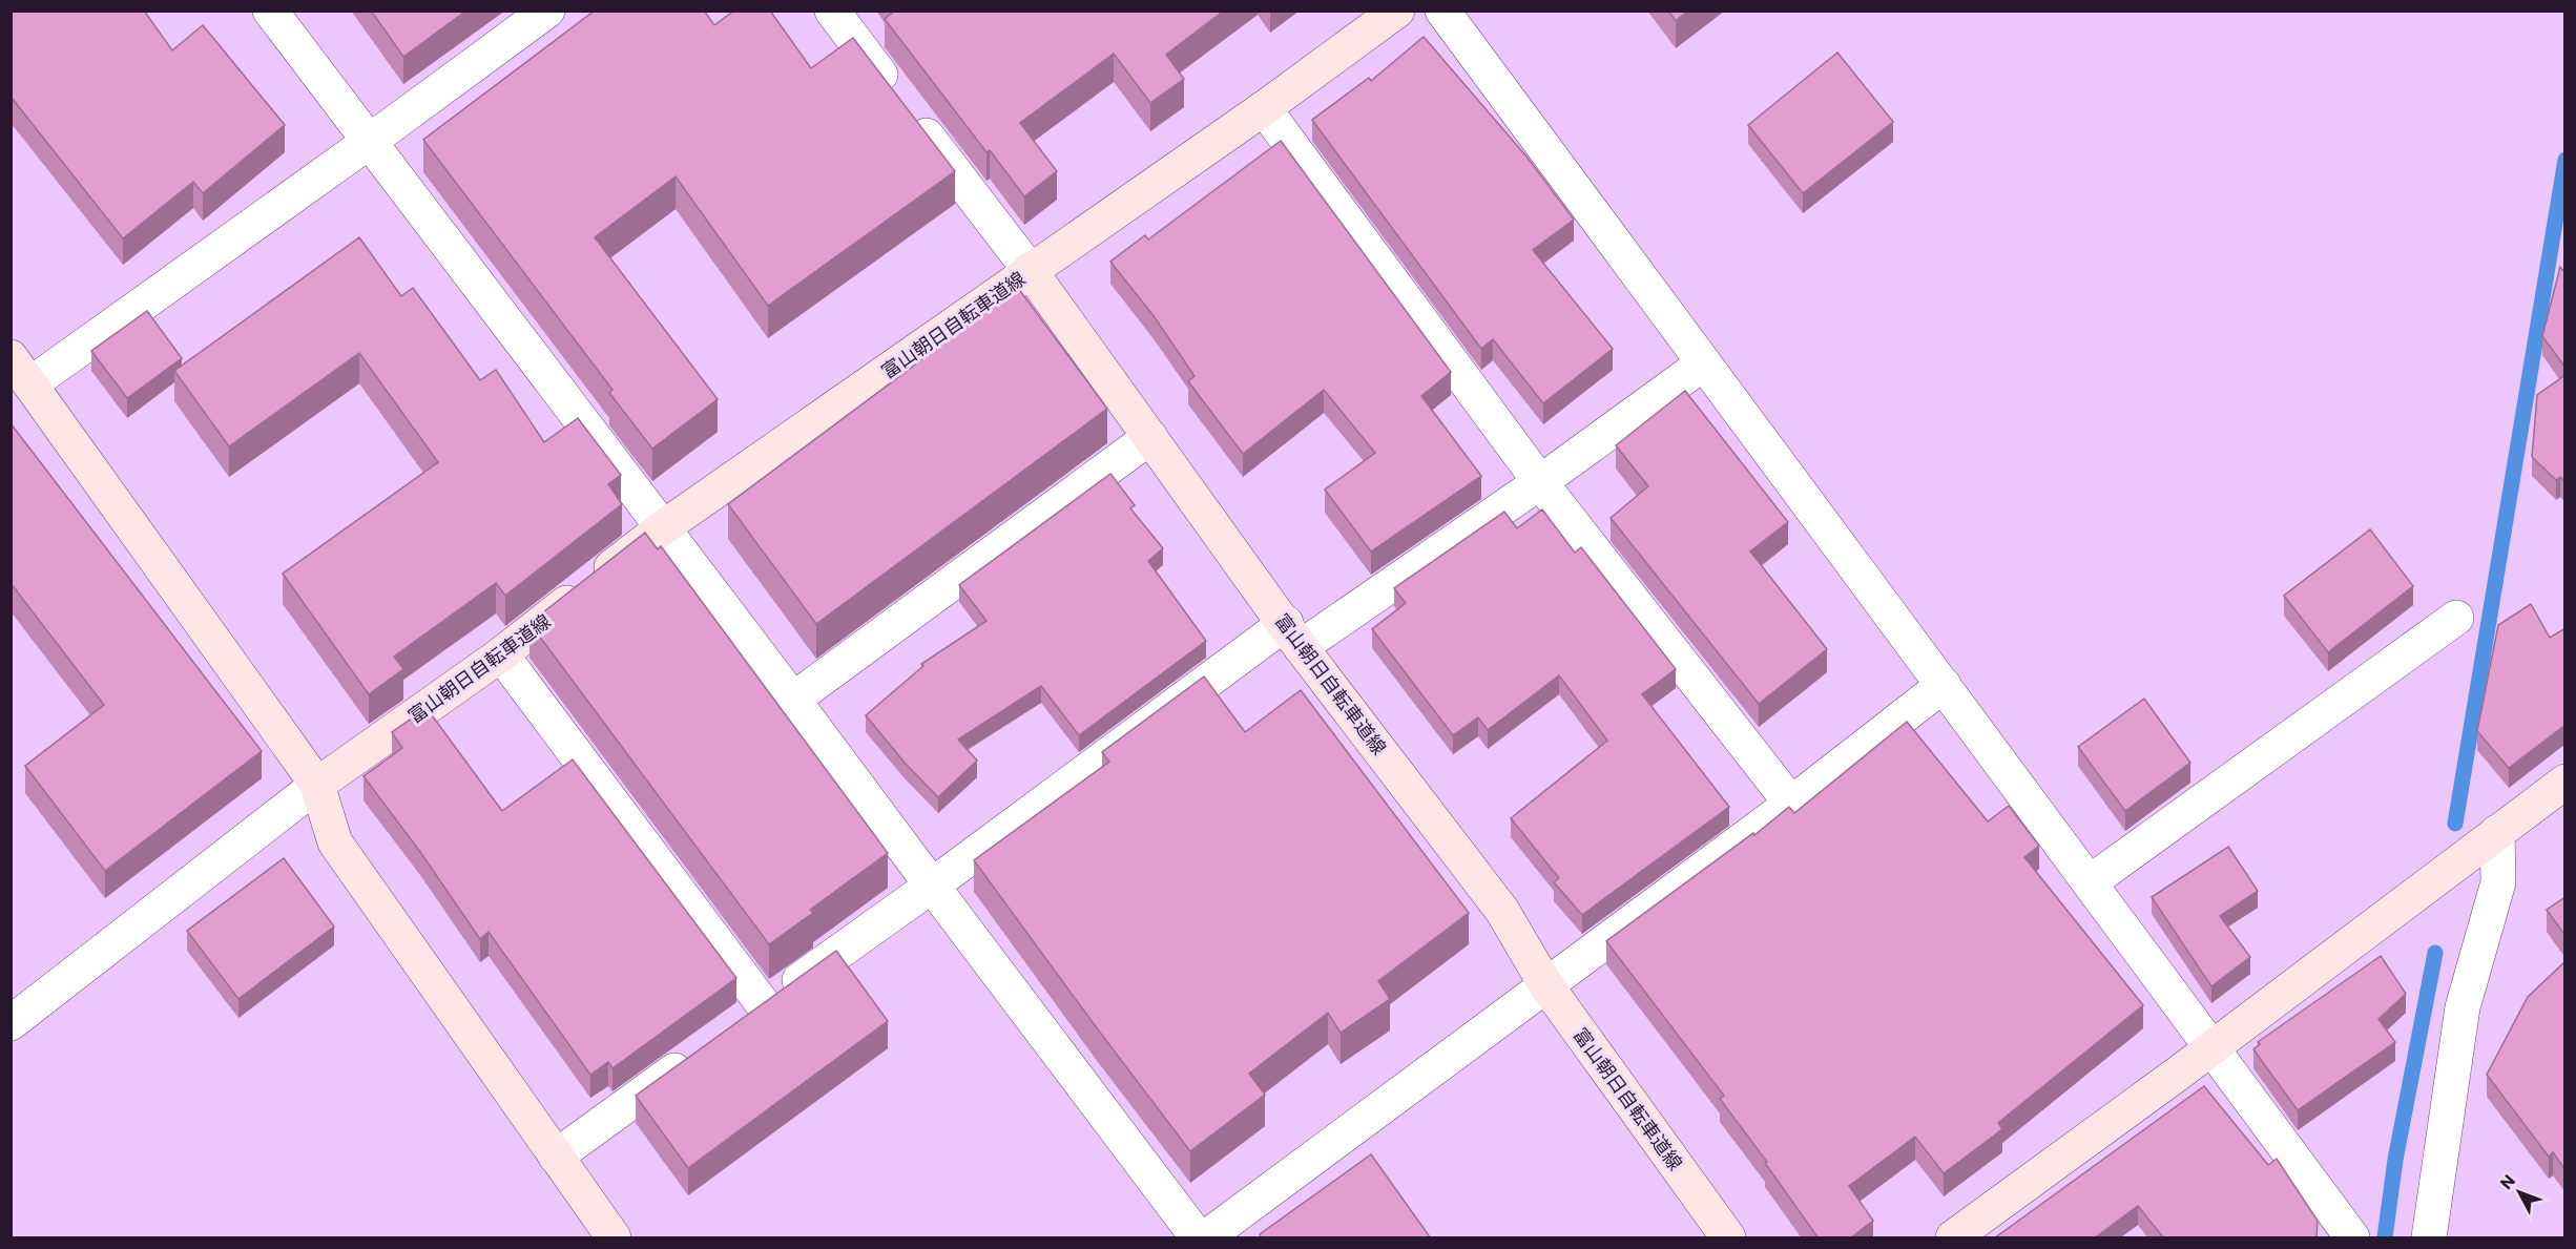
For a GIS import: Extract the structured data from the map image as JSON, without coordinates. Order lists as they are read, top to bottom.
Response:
{
  "streets": {
    "street": ["富山朝日自転車道線"]
  },
  "north": "top left"
}
